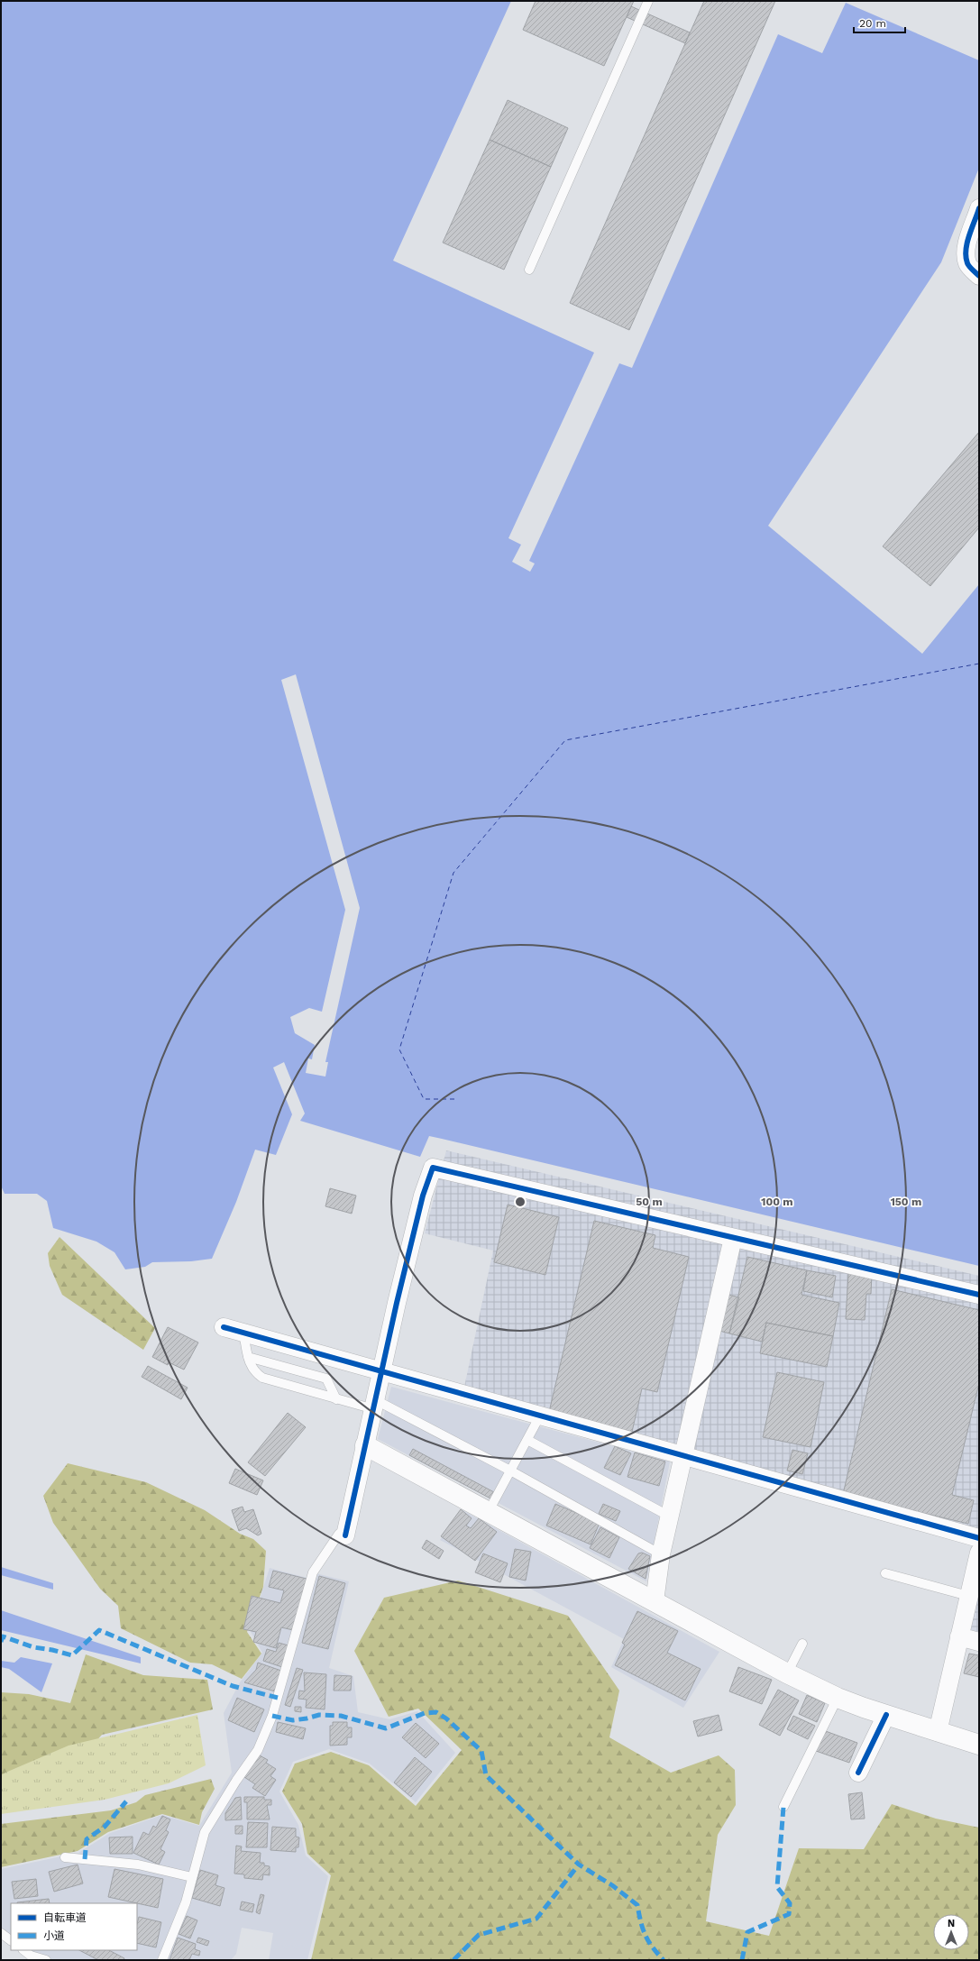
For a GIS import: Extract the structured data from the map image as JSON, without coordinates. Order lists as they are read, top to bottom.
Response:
{
  "legend": ["自転車道", "小道"],
  "scale_bar": "20 m",
  "north": "top",
  "rings": ["50 m", "100 m", "150 m"]
}
